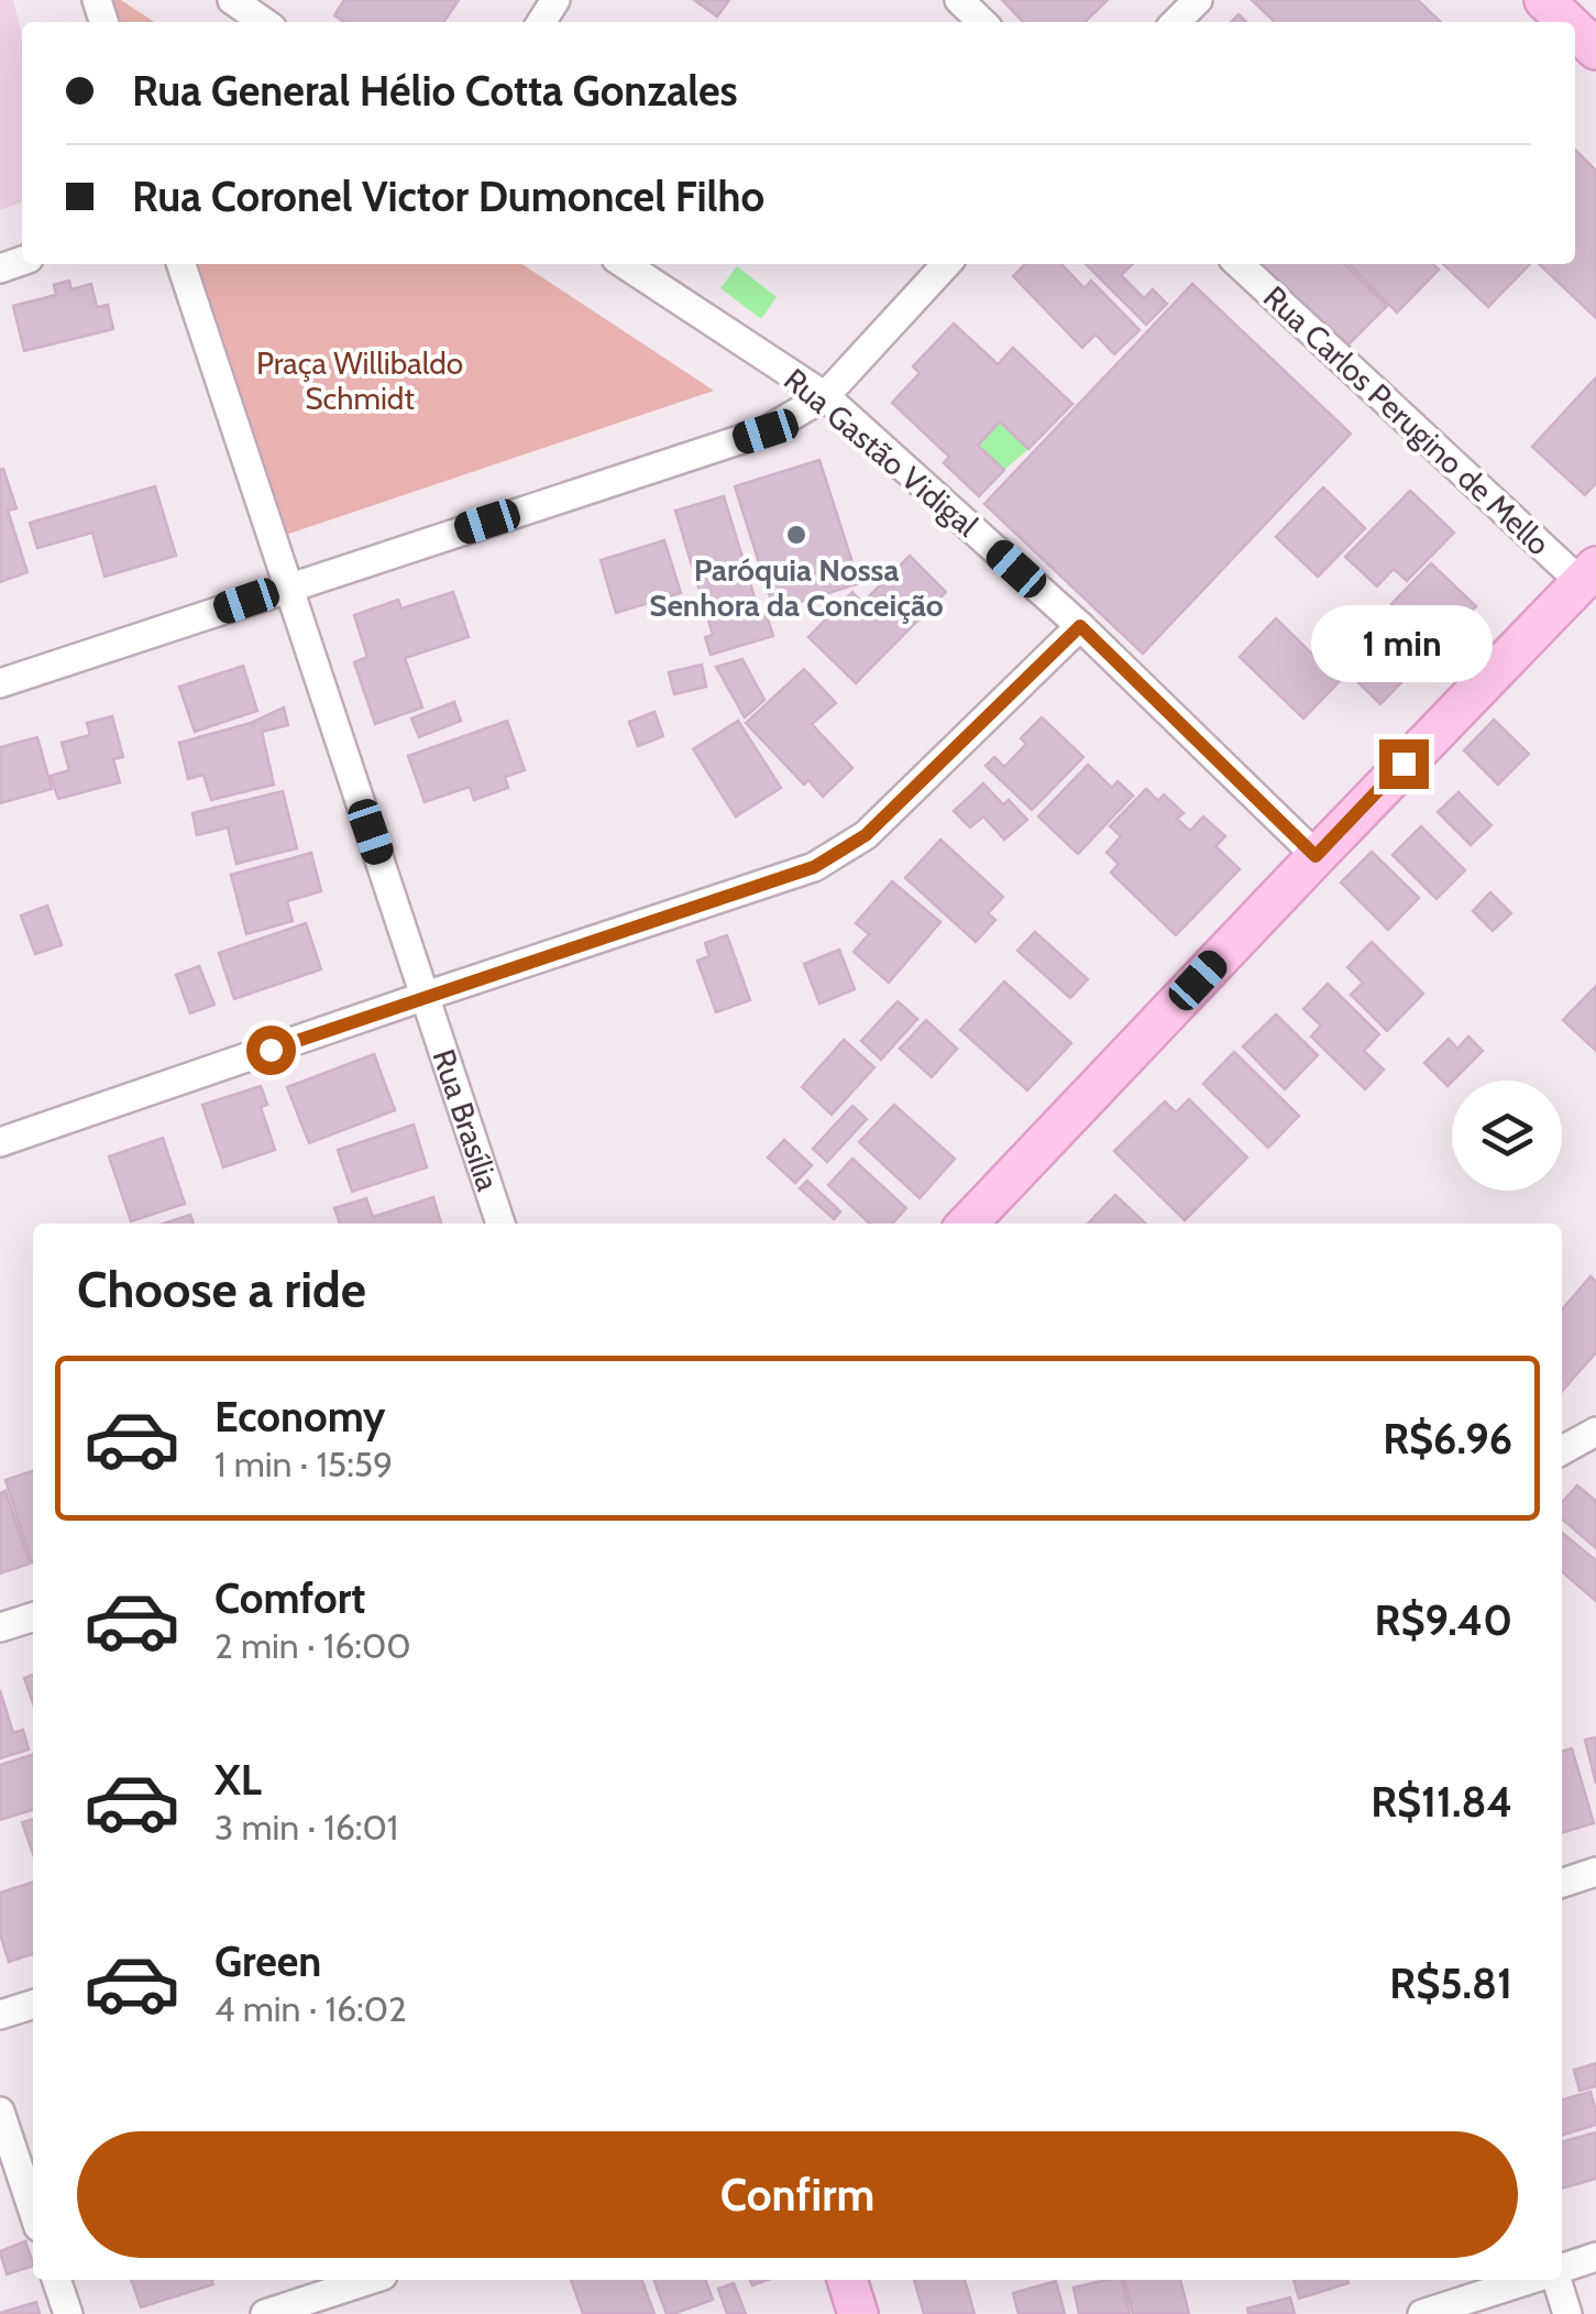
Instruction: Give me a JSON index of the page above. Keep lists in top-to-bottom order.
{
  "streets": {
    "street": ["Rua Carlos Perugino de Mello", "Rua Gastão Vidigal", "Rua Brasília"]
  },
  "parks": ["Praça Willibaldo Schmidt"],
  "places": ["Paróquia Nossa Senhora da Conceição"],
  "page": {
    "banner": ["Rua General Hélio Cotta Gonzales", "Rua Coronel Victor Dumoncel Filho"],
    "bubble": "1 min",
    "heading": "Choose a ride",
    "list": [
      {
        "name": "Economy",
        "note": "1 min · 15:59",
        "value": "R$6.96"
      },
      {
        "name": "Comfort",
        "note": "2 min · 16:00",
        "value": "R$9.40"
      },
      {
        "name": "XL",
        "note": "3 min · 16:01",
        "value": "R$11.84"
      },
      {
        "name": "Green",
        "note": "4 min · 16:02",
        "value": "R$5.81"
      }
    ],
    "buttons": "Confirm"
  }
}
